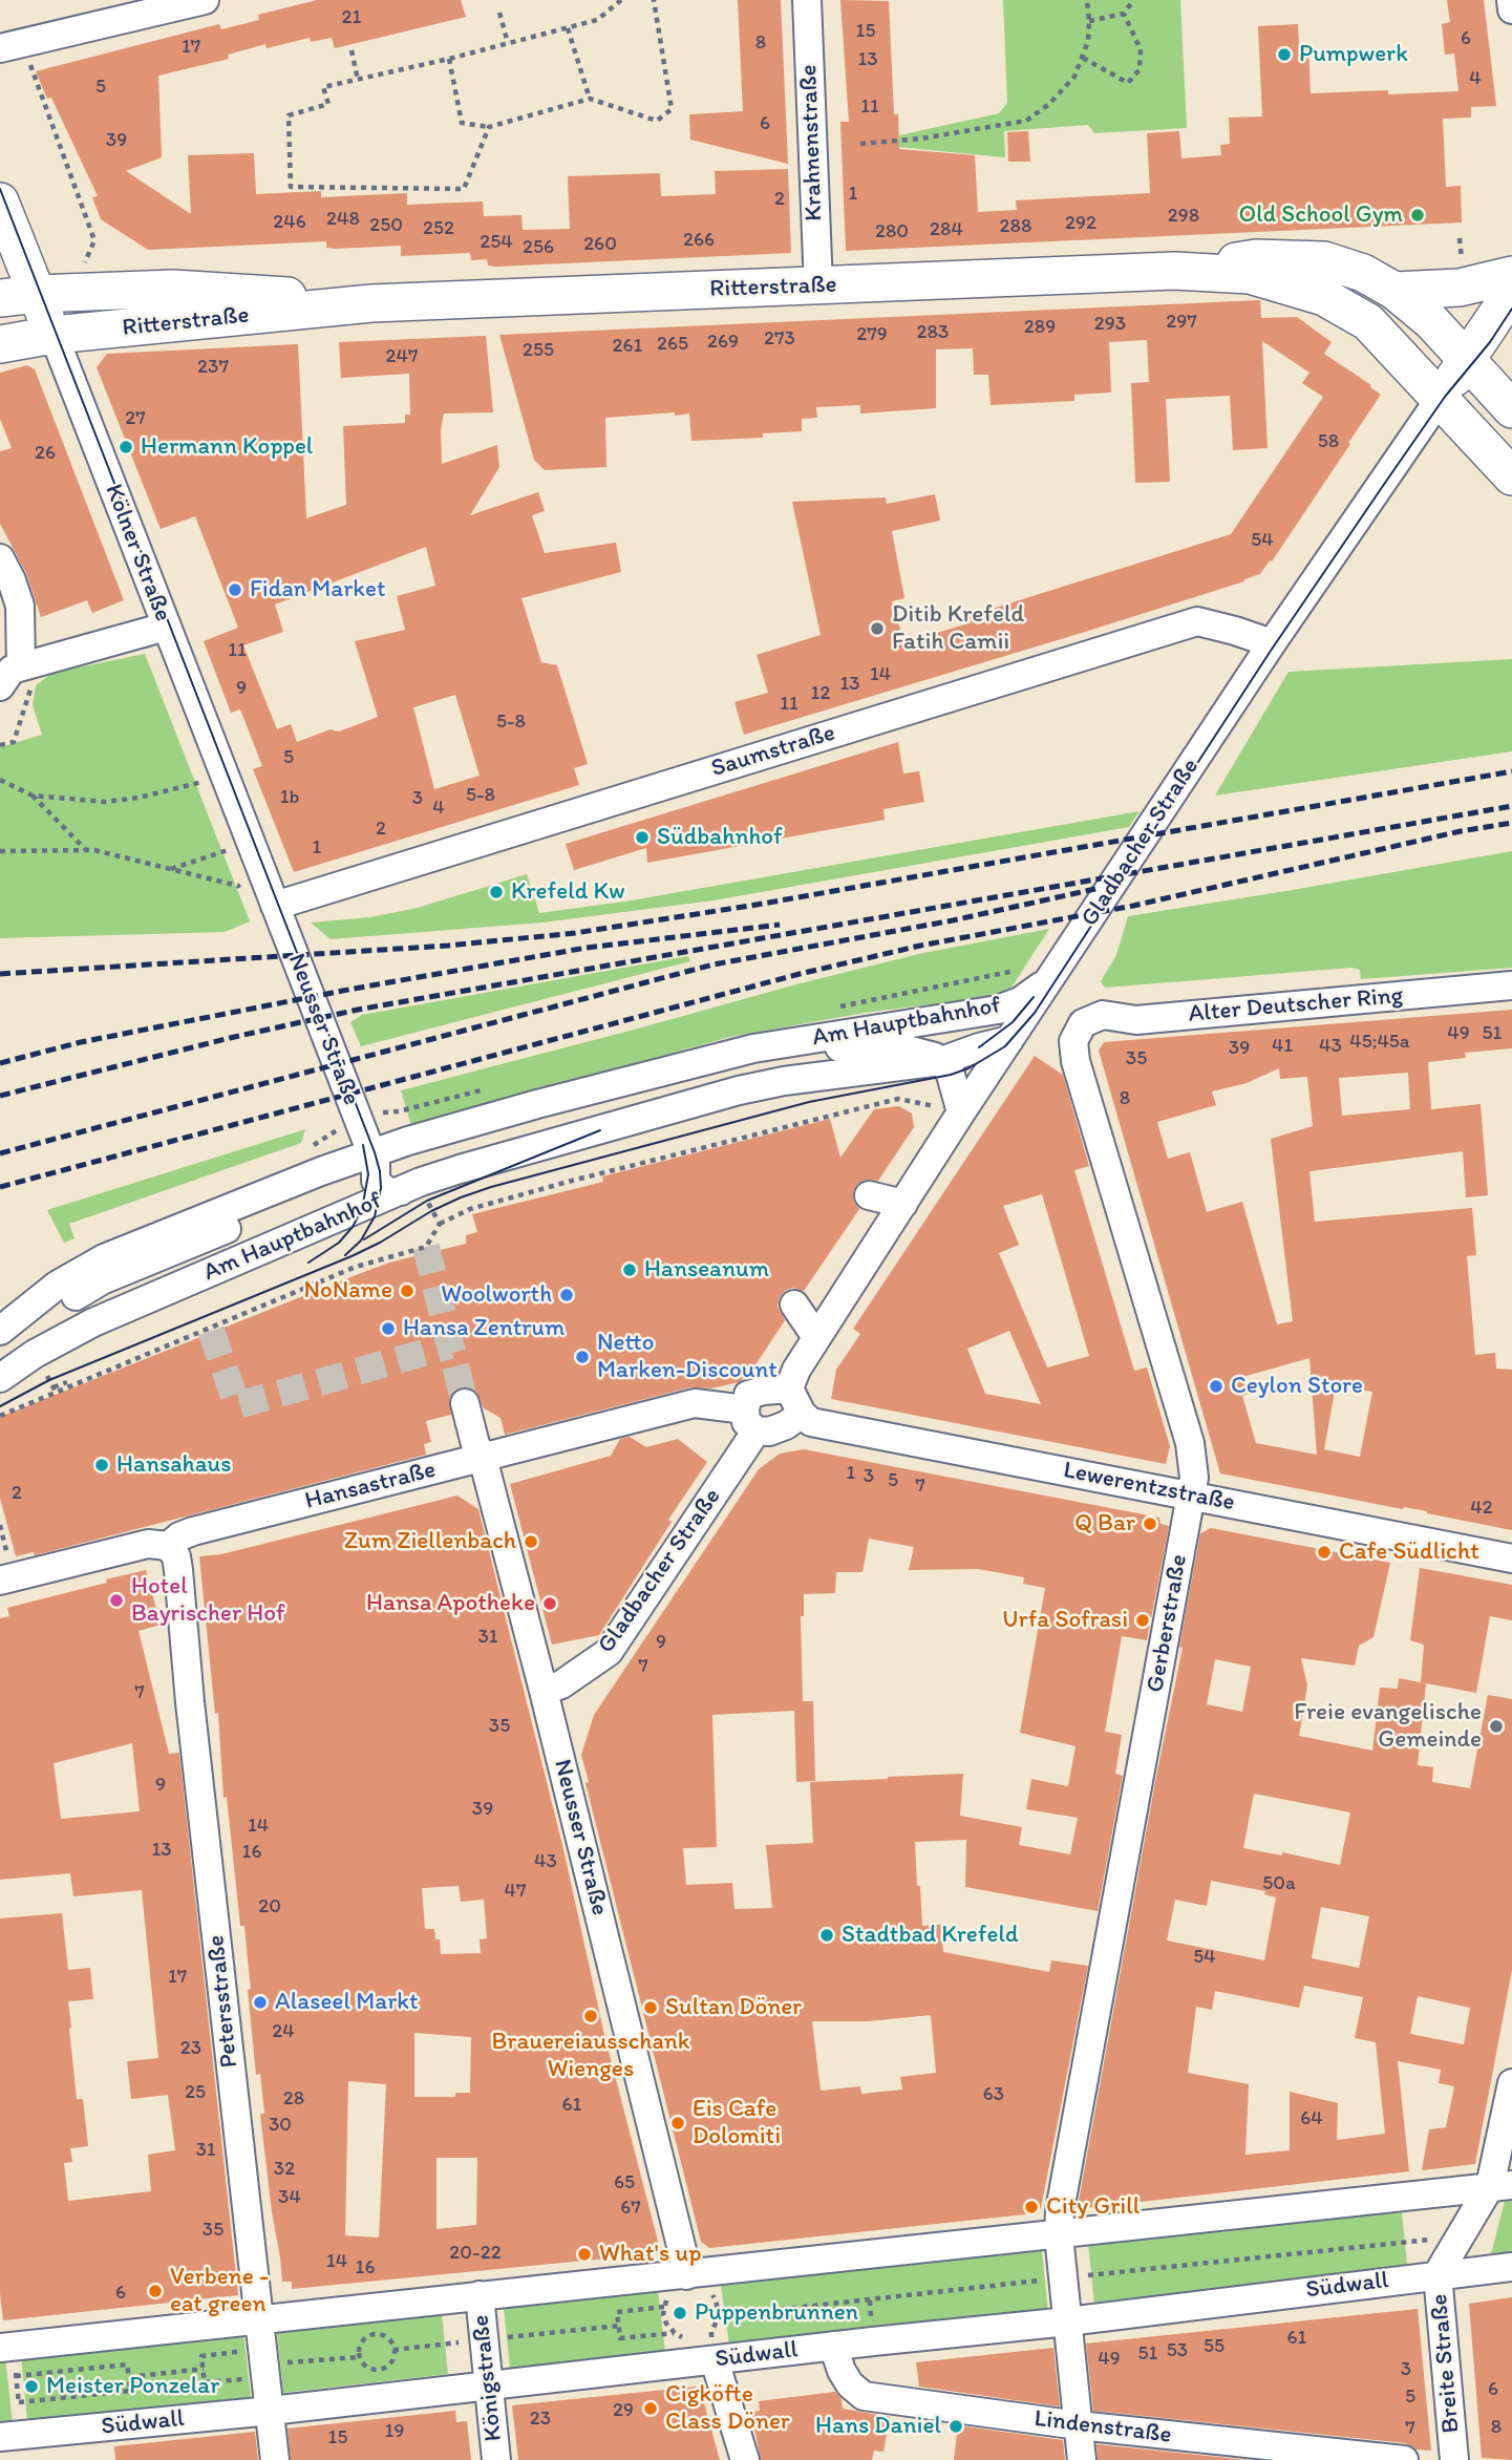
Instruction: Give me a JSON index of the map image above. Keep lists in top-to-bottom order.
{
  "streets": {
    "main road": ["Ritterstraße", "Kölner Straße", "Gladbacher Straße"],
    "street": [
      "Krahnenstraße",
      "Saumstraße",
      "Alter Deutscher Ring",
      "Am Hauptbahnhof",
      "Neusser Straße",
      "Hansastraße",
      "Lewerentzstraße",
      "Gerberstraße",
      "Petersstraße",
      "Südwall",
      "Breite Straße",
      "Königstraße",
      "Lindenstraße"
    ]
  },
  "crossings": [
    ["Krahnenstraße", "Ritterstraße"],
    ["Ritterstraße", "Kölner Straße"],
    ["Ritterstraße", "Gladbacher Straße"],
    ["Kölner Straße", "Saumstraße"],
    ["Kölner Straße", "Neusser Straße"],
    ["Saumstraße", "Gladbacher Straße"],
    ["Saumstraße", "Neusser Straße"],
    ["Gladbacher Straße", "Am Hauptbahnhof"],
    ["Gladbacher Straße", "Neusser Straße"],
    ["Gladbacher Straße", "Hansastraße"],
    ["Gladbacher Straße", "Lewerentzstraße"],
    ["Alter Deutscher Ring", "Gerberstraße"],
    ["Am Hauptbahnhof", "Neusser Straße"],
    ["Neusser Straße", "Hansastraße"],
    ["Hansastraße", "Petersstraße"],
    ["Lewerentzstraße", "Gerberstraße"],
    ["Gerberstraße", "Südwall"],
    ["Gerberstraße", "Lindenstraße"],
    ["Petersstraße", "Südwall"],
    ["Südwall", "Breite Straße"],
    ["Südwall", "Königstraße"],
    ["Südwall", "Lindenstraße"]
  ],
  "places": [
    "Pumpwerk",
    "Old School Gym",
    "Hermann Koppel",
    "Fidan Market",
    "Ditib Krefeld Fatih Camii",
    "Südbahnhof",
    "Krefeld Kw",
    "Hanseanum",
    "NoName",
    "Woolworth",
    "Hansa Zentrum",
    "Netto Marken-Discount",
    "Ceylon Store",
    "Hansahaus",
    "Q Bar",
    "Zum Ziellenbach",
    "Cafe Südlicht",
    "Hotel Bayrischer Hof",
    "Hansa Apotheke",
    "Urfa Sofrasi",
    "Freie evangelische Gemeinde",
    "Stadtbad Krefeld",
    "Alaseel Markt",
    "Sultan Döner",
    "Brauereiausschank Wienges",
    "Eis Cafe Dolomiti",
    "City Grill",
    "What's up",
    "Verbene - eat green",
    "Puppenbrunnen",
    "Meister Ponzelar",
    "Cigköfte Class Döner",
    "Hans Daniel"
  ],
  "house_numbers": [
    "21",
    "15",
    "6",
    "8",
    "17",
    "13",
    "4",
    "5",
    "11",
    "6",
    "39",
    "1",
    "2",
    "298",
    "248",
    "246",
    "292",
    "250",
    "288",
    "252",
    "284",
    "280",
    "266",
    "254",
    "260",
    "256",
    "297",
    "293",
    "289",
    "283",
    "279",
    "273",
    "269",
    "265",
    "261",
    "255",
    "247",
    "237",
    "27",
    "58",
    "26",
    "54",
    "11",
    "14",
    "13",
    "9",
    "12",
    "11",
    "5-8",
    "5",
    "5-8",
    "1b",
    "3",
    "4",
    "2",
    "1",
    "49",
    "51",
    "45;45a",
    "41",
    "43",
    "39",
    "35",
    "8",
    "1",
    "3",
    "5",
    "7",
    "2",
    "42",
    "31",
    "9",
    "7",
    "7",
    "35",
    "9",
    "39",
    "14",
    "13",
    "16",
    "43",
    "50a",
    "47",
    "20",
    "54",
    "17",
    "24",
    "23",
    "25",
    "63",
    "28",
    "61",
    "64",
    "30",
    "31",
    "32",
    "65",
    "34",
    "67",
    "35",
    "20-22",
    "14",
    "16",
    "6",
    "61",
    "55",
    "53",
    "51",
    "49",
    "3",
    "6",
    "5",
    "29",
    "23",
    "8",
    "7",
    "19",
    "15"
  ]
}
